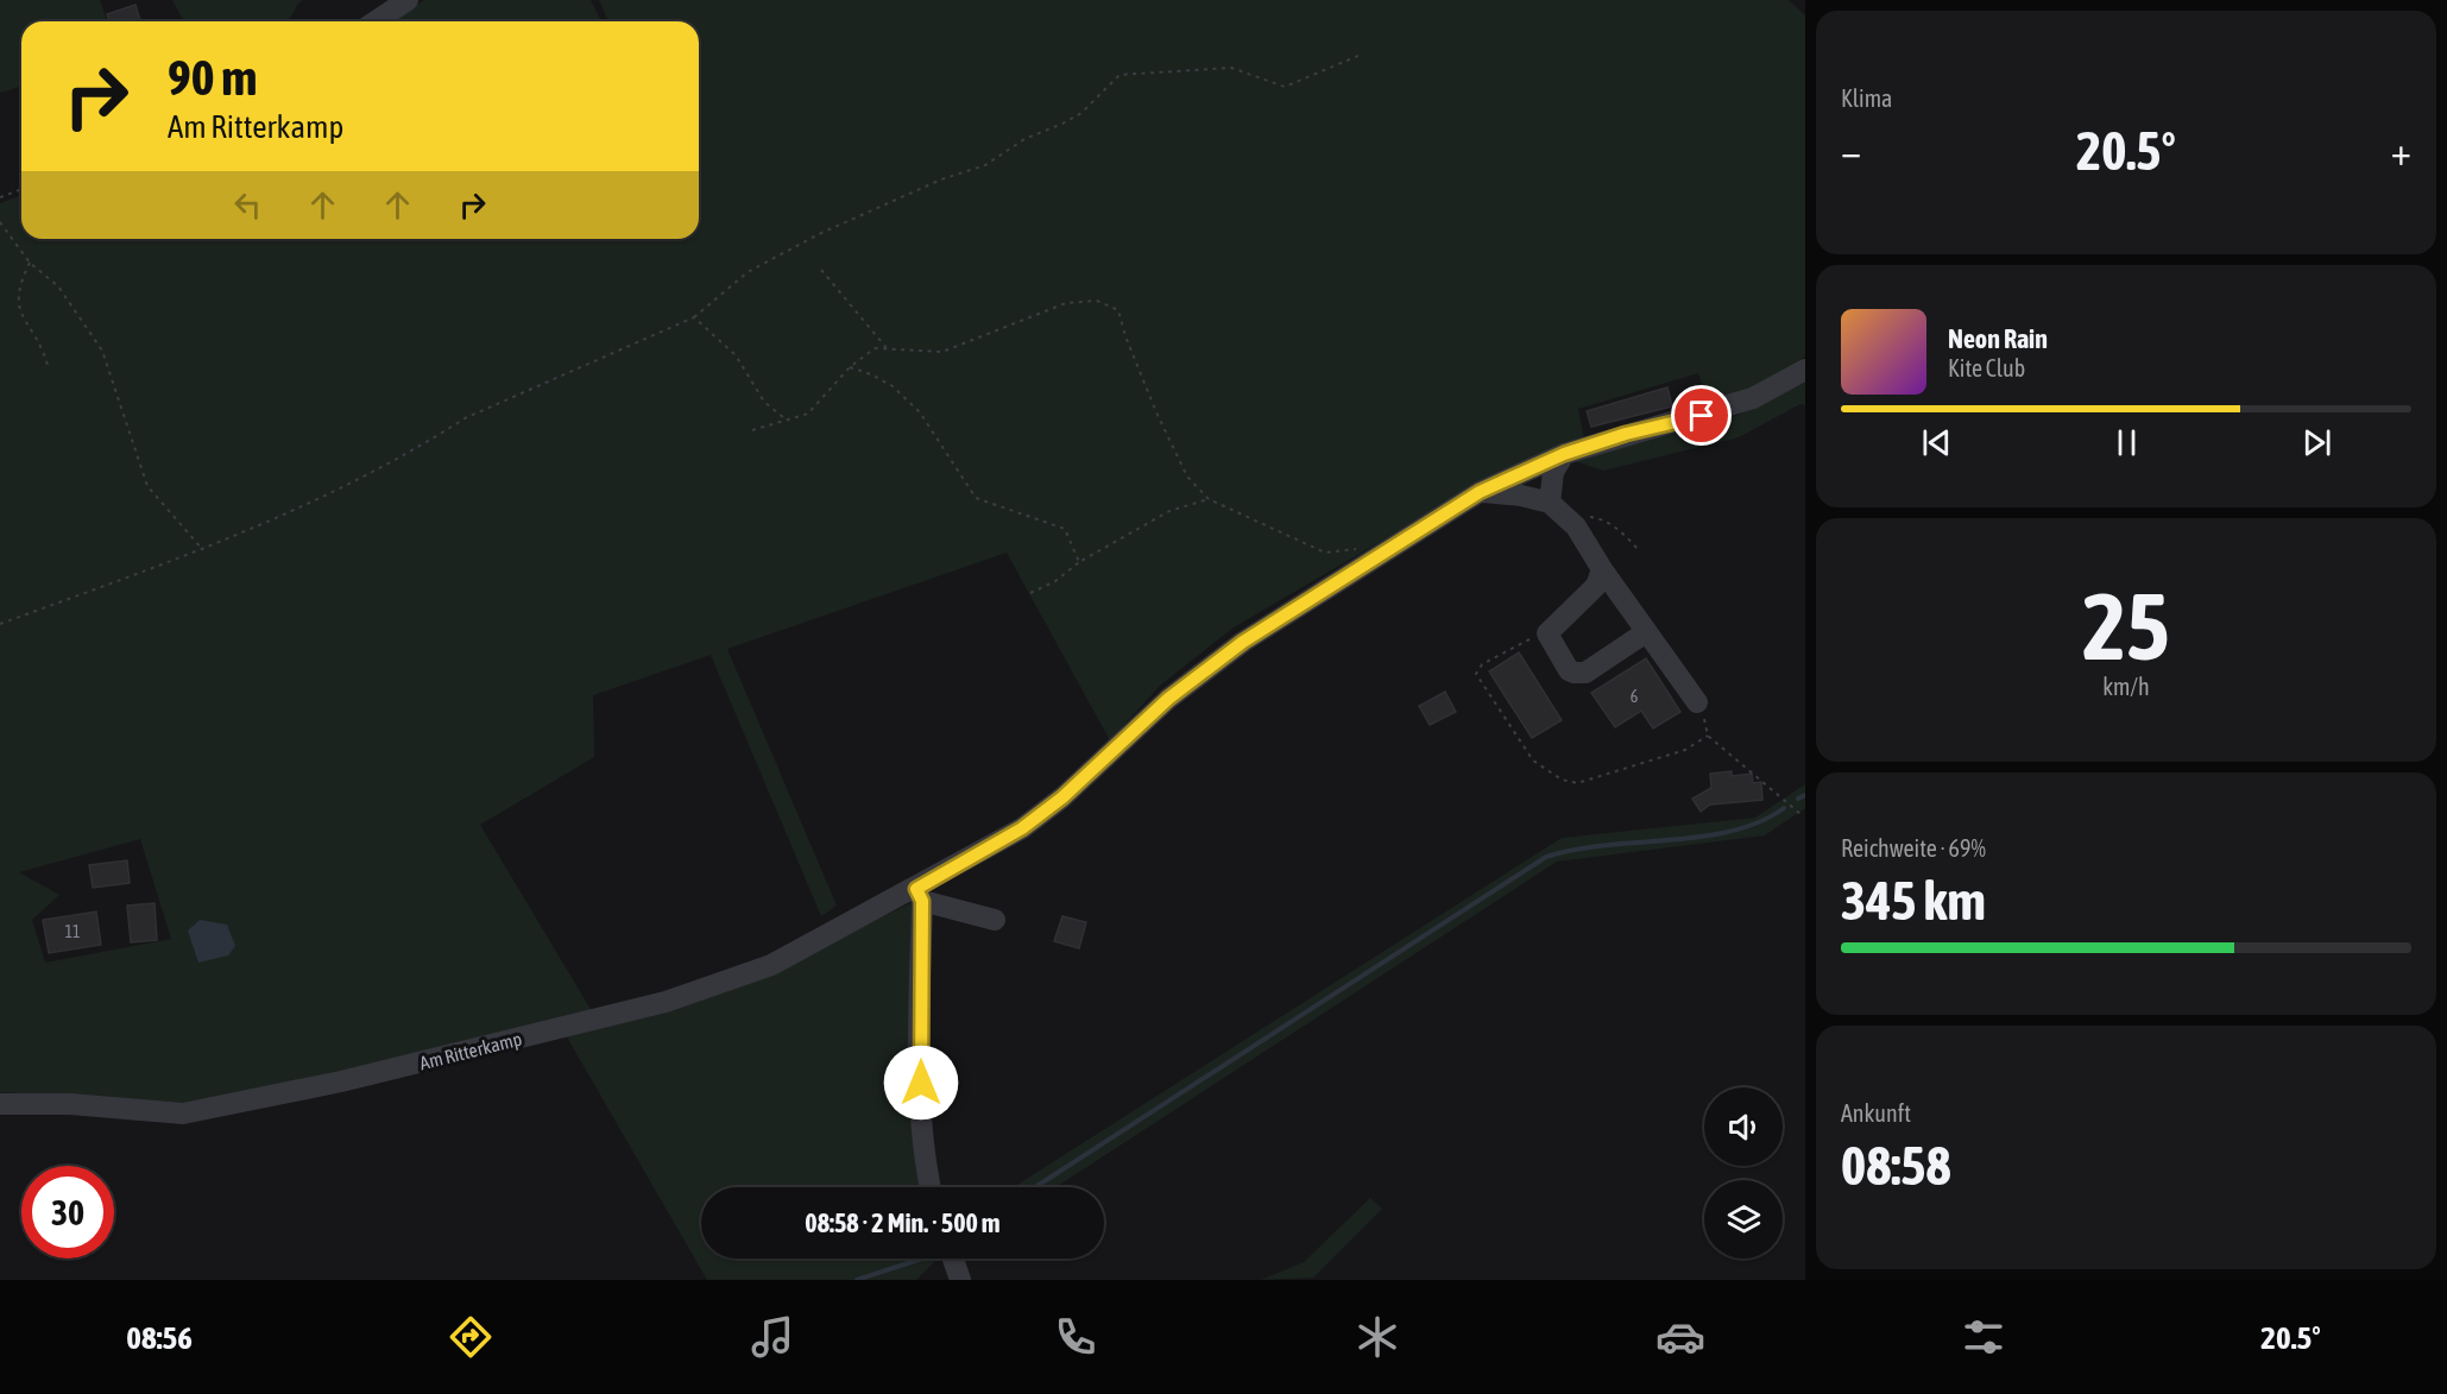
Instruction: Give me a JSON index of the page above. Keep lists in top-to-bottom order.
{
  "streets": {
    "street": ["Am Ritterkamp"]
  },
  "house_numbers": ["6", "11"],
  "page": {
    "tile": [
      "Klima",
      ["25", "km/h"],
      ["Reichweite · 69%", "345 km"],
      ["Ankunft", "08:58"]
    ],
    "turn": ["90 m", "Am Ritterkamp"],
    "heat": ["−", "20.5°", "+"],
    "song": ["Neon Rain", "Kite Club"],
    "limit": "30",
    "trip": "08:58 · 2 Min. · 500 m",
    "tabs": ["08:56", "20.5°"]
  }
}
